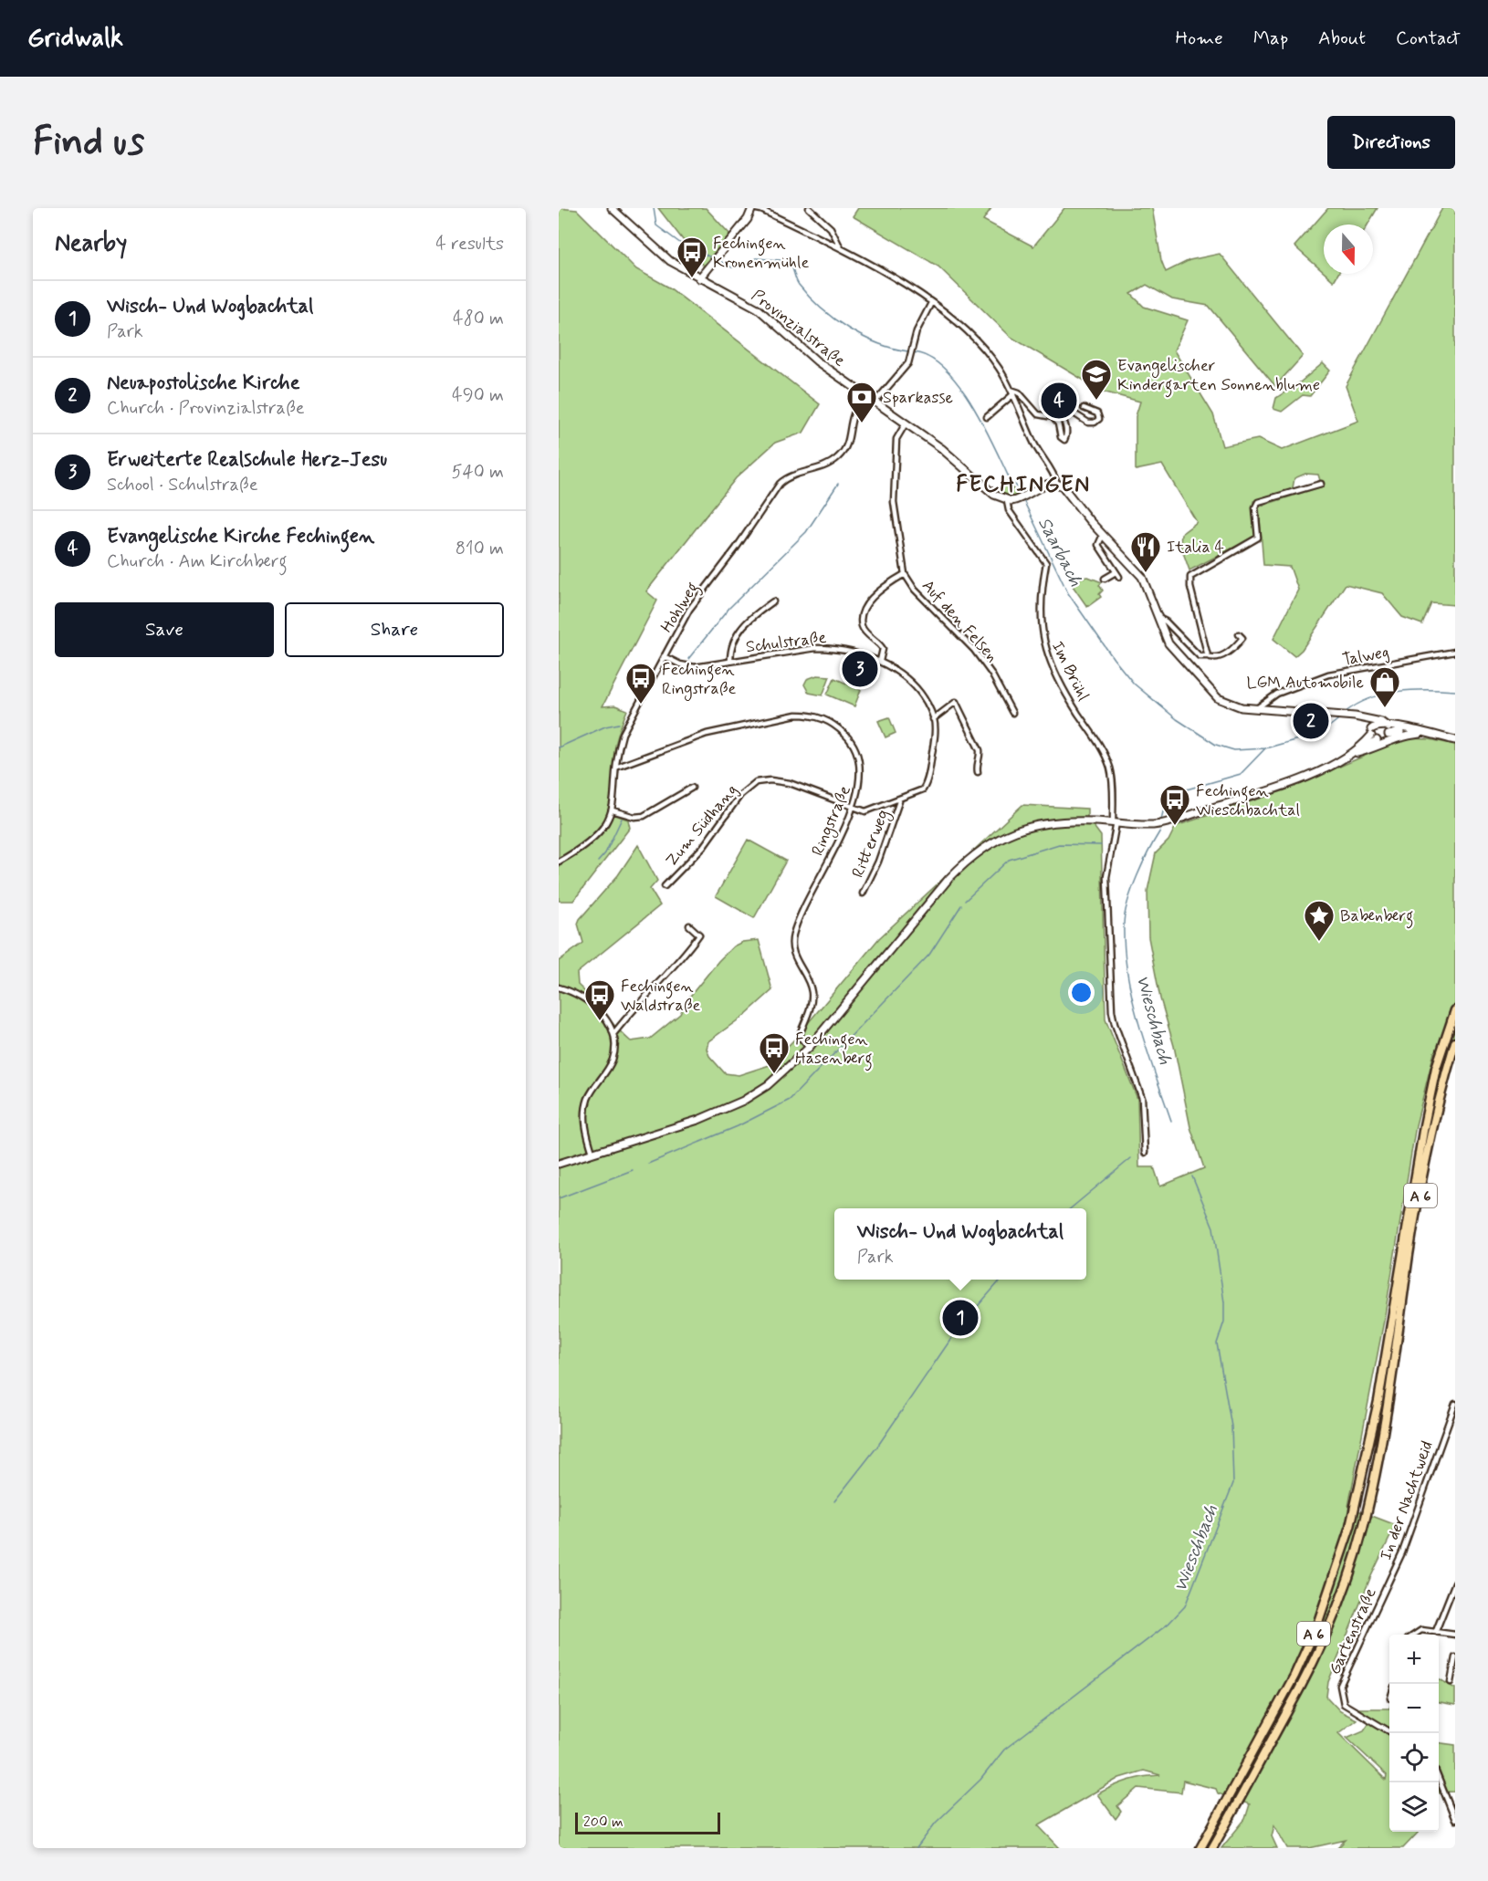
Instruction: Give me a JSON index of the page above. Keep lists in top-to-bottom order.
{
  "streets": {
    "highway": ["A 6"],
    "main road": ["Provinzialstraße"],
    "street": [
      "Hohlweg",
      "Auf den Felsen",
      "Schulstraße",
      "Talweg",
      "Im Brühl",
      "Ringstraße",
      "Zum Südhang",
      "Ritterweg",
      "In der Nachtweid",
      "Gartenstraße"
    ]
  },
  "crossings": [
    ["Provinzialstraße", "Hohlweg"],
    ["Provinzialstraße", "Im Brühl"],
    ["Hohlweg", "Schulstraße"],
    ["Hohlweg", "Ringstraße"],
    ["Ringstraße", "Zum Südhang"],
    ["In der Nachtweid", "Gartenstraße"]
  ],
  "districts": ["FECHINGEN"],
  "water": ["Saarbach", "Wieschbach"],
  "places": {
    "bus stop": [
      "Fechingen Kronenmühle",
      "Fechingen Ringstraße",
      "Fechingen Wieschbachtal",
      "Fechingen Waldstraße",
      "Fechingen Hasenberg"
    ],
    "school or university": ["Evangelischer Kindergarten Sonnenblume"],
    "bank": ["Sparkasse"],
    "restaurant": ["Italia 4"],
    "shop": ["LGM Automobile"],
    "place": ["Babenberg"]
  },
  "scale_bar": "200 m",
  "north": "bottom",
  "page": {
    "header": "Gridwalk",
    "nav": [
      "Home",
      "Map",
      "About",
      "Contact"
    ],
    "buttons": [
      "Directions",
      ["Save", "Share"]
    ],
    "title": "Find us",
    "heading": ["Nearby", "4 results"],
    "list": [
      {
        "mark": "1",
        "name": "Wisch- Und Wogbachtal",
        "note": "Park",
        "value": "480 m"
      },
      {
        "mark": "2",
        "name": "Neuapostolische Kirche",
        "note": "Church · Provinzialstraße",
        "value": "490 m"
      },
      {
        "mark": "3",
        "name": "Erweiterte Realschule Herz-Jesu",
        "note": "School · Schulstraße",
        "value": "540 m"
      },
      {
        "mark": "4",
        "name": "Evangelische Kirche Fechingen",
        "note": "Church · Am Kirchberg",
        "value": "810 m"
      }
    ],
    "pins": [
      "4",
      "3",
      "2",
      "1"
    ],
    "popup": ["Wisch- Und Wogbachtal", "Park"],
    "map_buttons": ["+", "−"],
    "scale": "200 m"
  }
}
